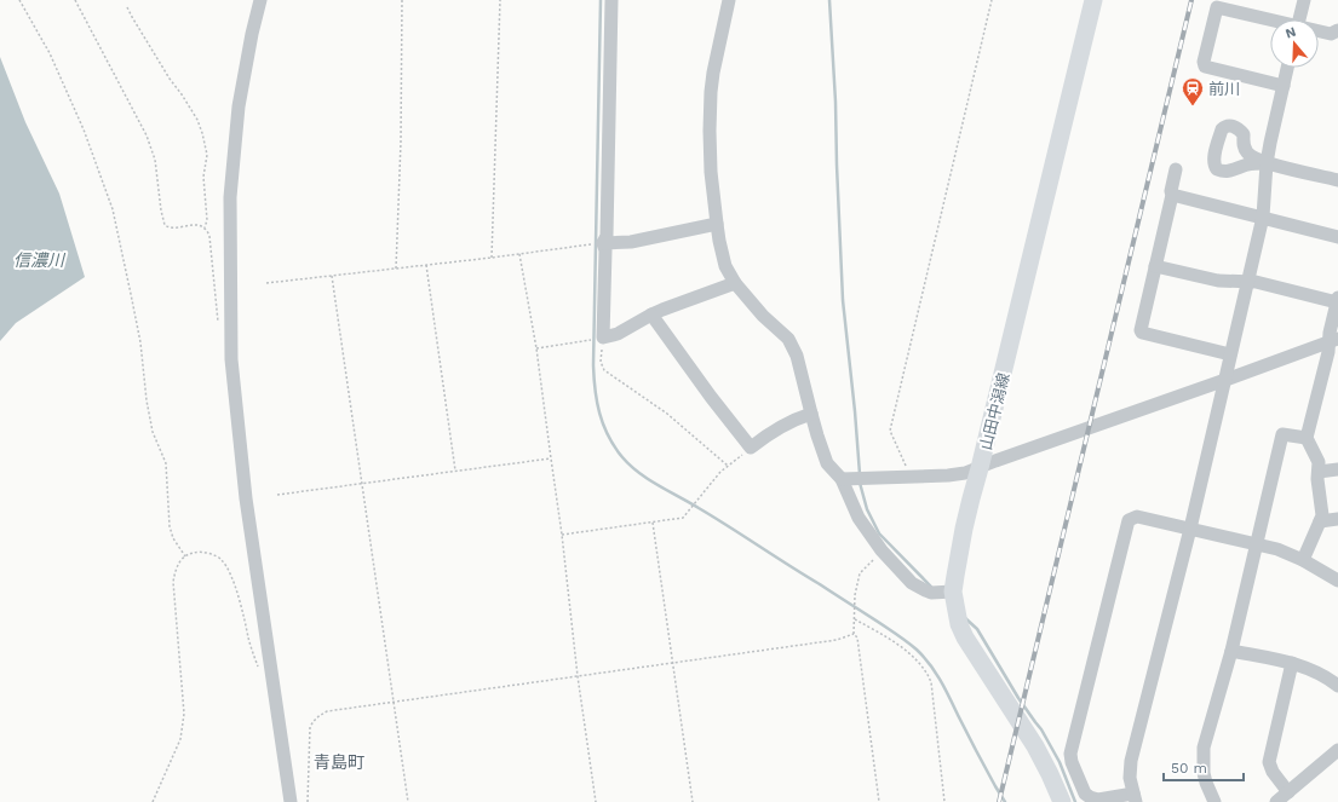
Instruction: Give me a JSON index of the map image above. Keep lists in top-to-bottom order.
{
  "streets": {
    "main road": ["山田中潟線"]
  },
  "districts": ["青島町"],
  "water": ["信濃川"],
  "places": {
    "station": ["前川"]
  },
  "scale_bar": "50 m",
  "north": "top"
}
